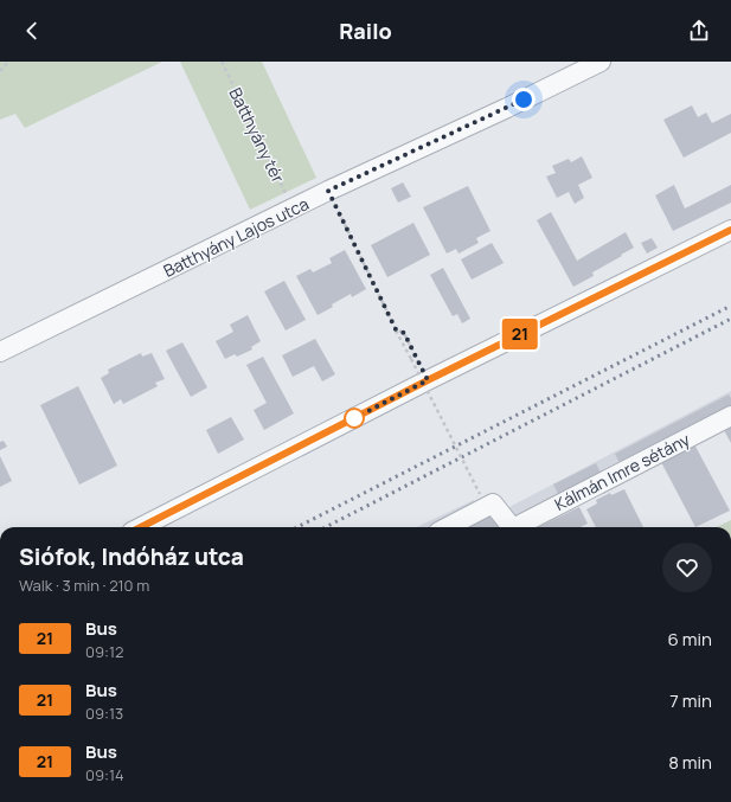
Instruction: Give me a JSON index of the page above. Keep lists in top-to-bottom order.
{
  "streets": {
    "street": ["Batthyány Lajos utca", "Kálmán Imre sétány"],
    "path": ["Batthyány tér"]
  },
  "crossings": [
    ["Batthyány tér", "Batthyány Lajos utca"]
  ],
  "lines": ["bus line 21"],
  "page": {
    "header": "Railo",
    "on_map": "21",
    "heading": ["Siófok, Indóház utca", "Walk · 3 min · 210 m"],
    "list": [
      {
        "mark": "21",
        "name": "Bus",
        "note": "09:12",
        "value": "6 min"
      },
      {
        "mark": "21",
        "name": "Bus",
        "note": "09:13",
        "value": "7 min"
      },
      {
        "mark": "21",
        "name": "Bus",
        "note": "09:14",
        "value": "8 min"
      }
    ]
  }
}
